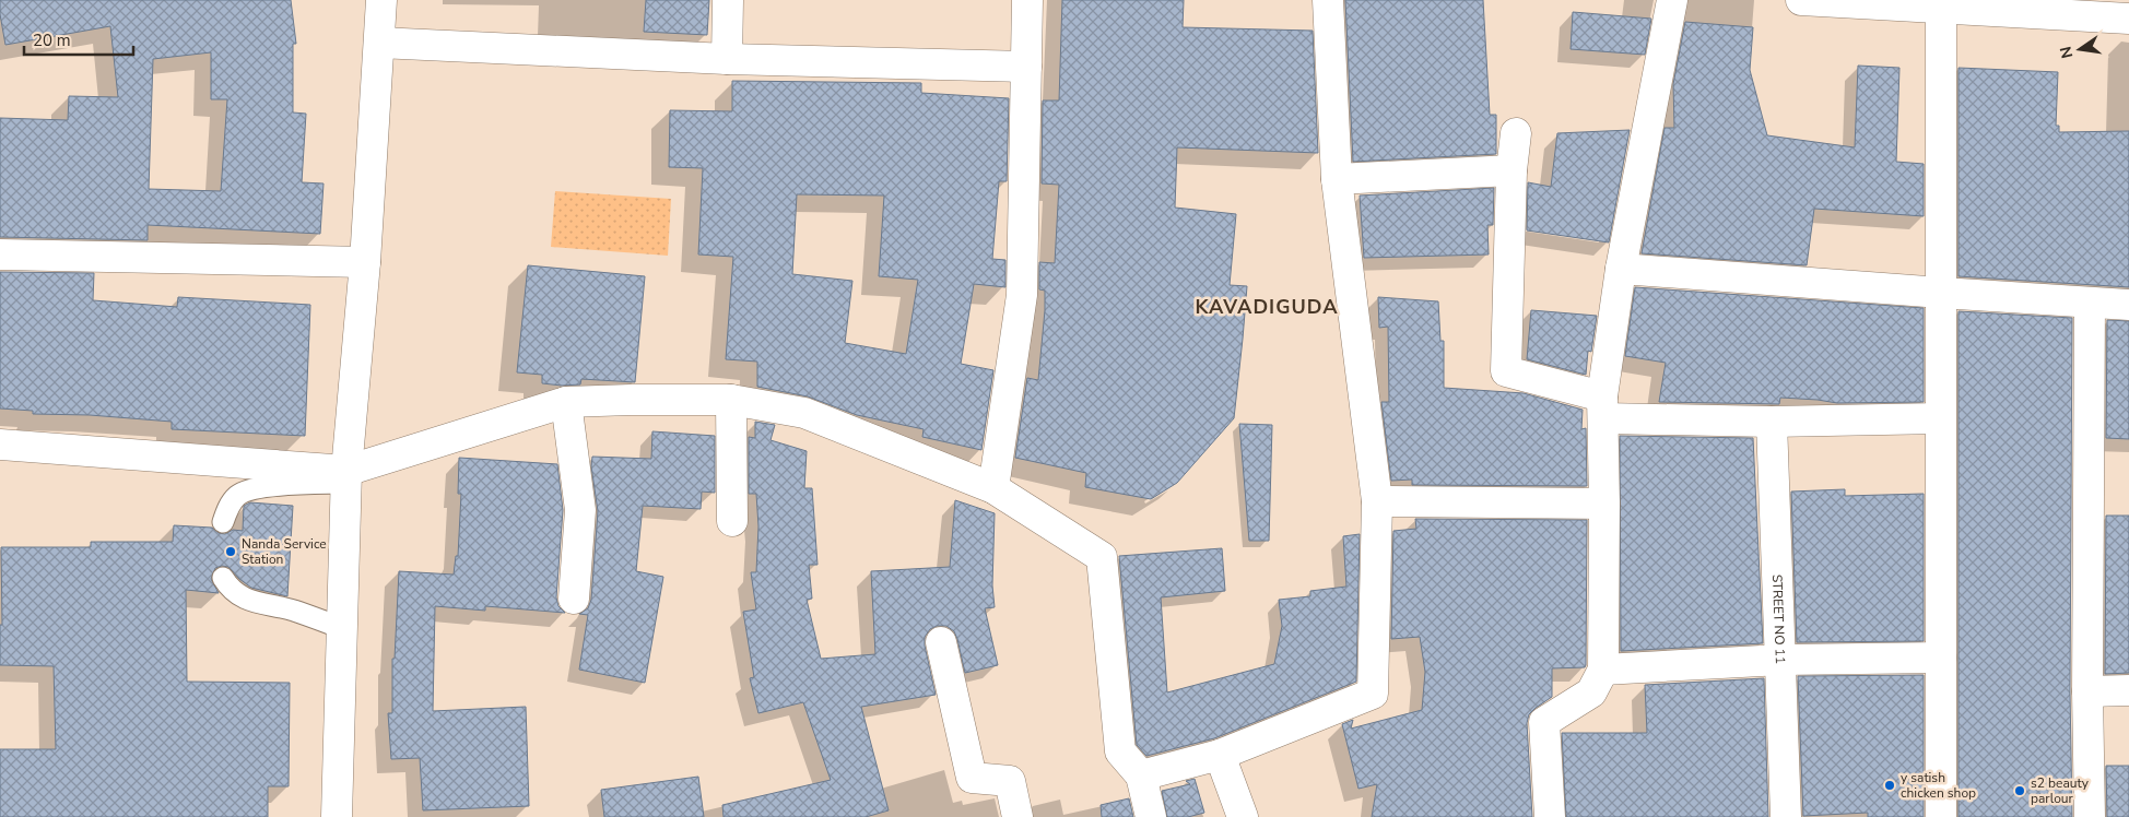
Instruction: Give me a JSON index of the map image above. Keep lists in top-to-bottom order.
{
  "streets": {
    "street": ["STREET NO 11"]
  },
  "districts": ["KAVADIGUDA"],
  "places": ["Nanda Service Station", "y satish chicken shop", "s2 beauty parlour"],
  "scale_bar": "20 m",
  "north": "left"
}
